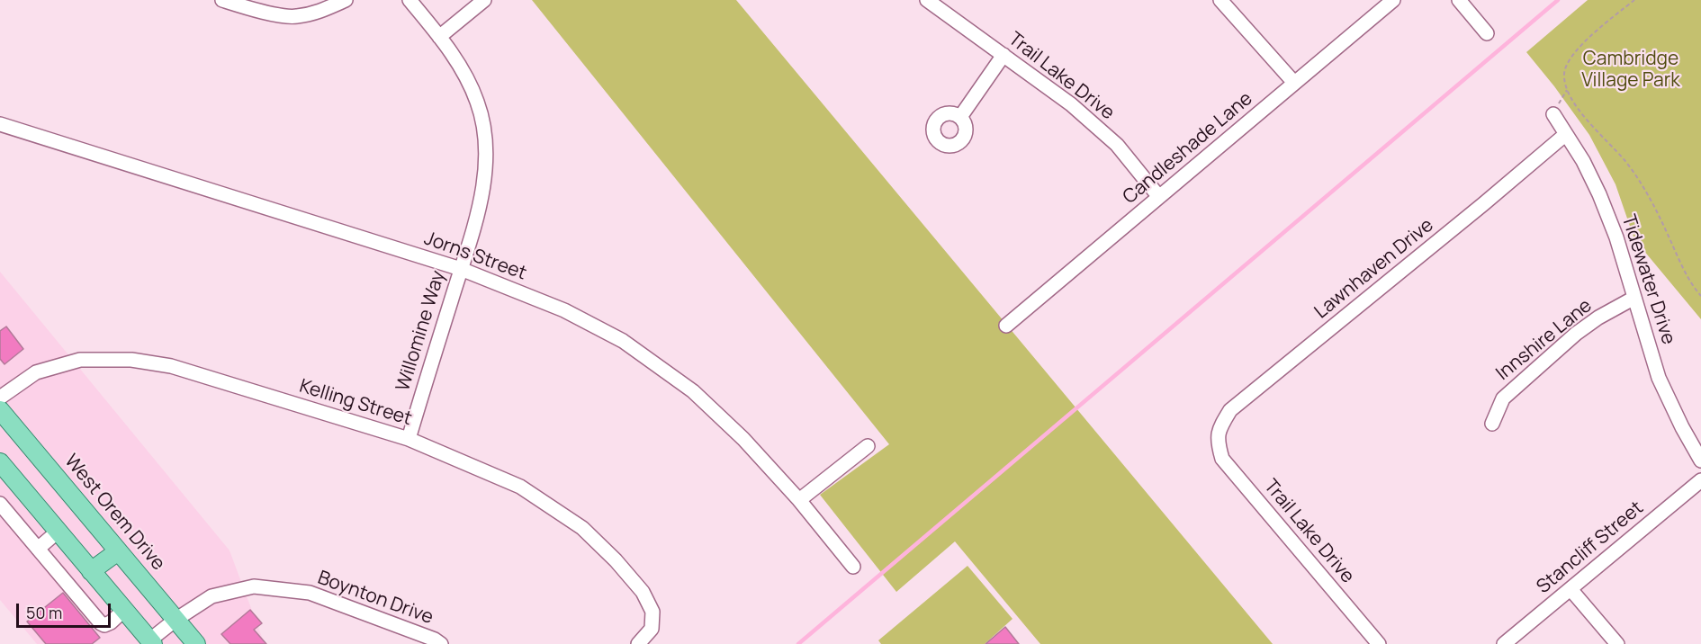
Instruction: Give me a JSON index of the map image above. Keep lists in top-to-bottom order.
{
  "streets": {
    "main road": ["West Orem Drive"],
    "street": [
      "Trail Lake Drive",
      "Candleshade Lane",
      "Jorns Street",
      "Lawnhaven Drive",
      "Tidewater Drive",
      "Willomine Way",
      "Innshire Lane",
      "Kelling Street",
      "Stancliff Street",
      "Boynton Drive"
    ]
  },
  "crossings": [
    ["Trail Lake Drive", "Candleshade Lane"],
    ["Trail Lake Drive", "Lawnhaven Drive"],
    ["Jorns Street", "Willomine Way"],
    ["Lawnhaven Drive", "Tidewater Drive"],
    ["Tidewater Drive", "Innshire Lane"],
    ["Willomine Way", "Kelling Street"],
    ["West Orem Drive", "Boynton Drive"]
  ],
  "parks": ["Cambridge Village Park"],
  "scale_bar": "50 m"
}
